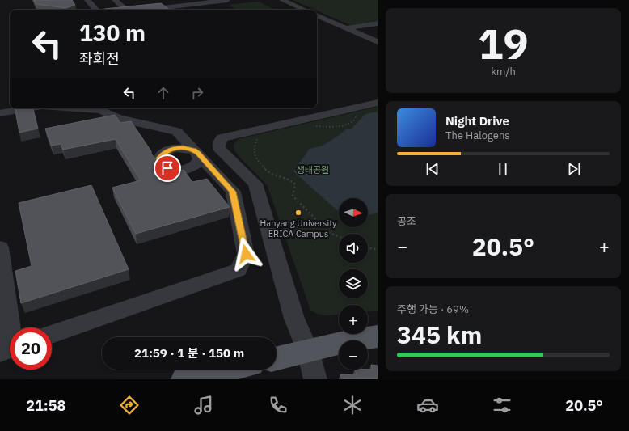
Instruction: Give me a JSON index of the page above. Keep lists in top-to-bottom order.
{
  "parks": ["생태공원"],
  "places": ["Hanyang University ERICA Campus"],
  "north": "right",
  "page": {
    "tile": [
      ["19", "km/h"],
      "공조",
      ["주행 가능 · 69%", "345 km"]
    ],
    "turn": ["130 m", "좌회전"],
    "song": ["Night Drive", "The Halogens"],
    "map_buttons": ["+", "−"],
    "heat": ["−", "20.5°", "+"],
    "limit": "20",
    "trip": "21:59 · 1 분 · 150 m",
    "tabs": ["21:58", "20.5°"]
  }
}
